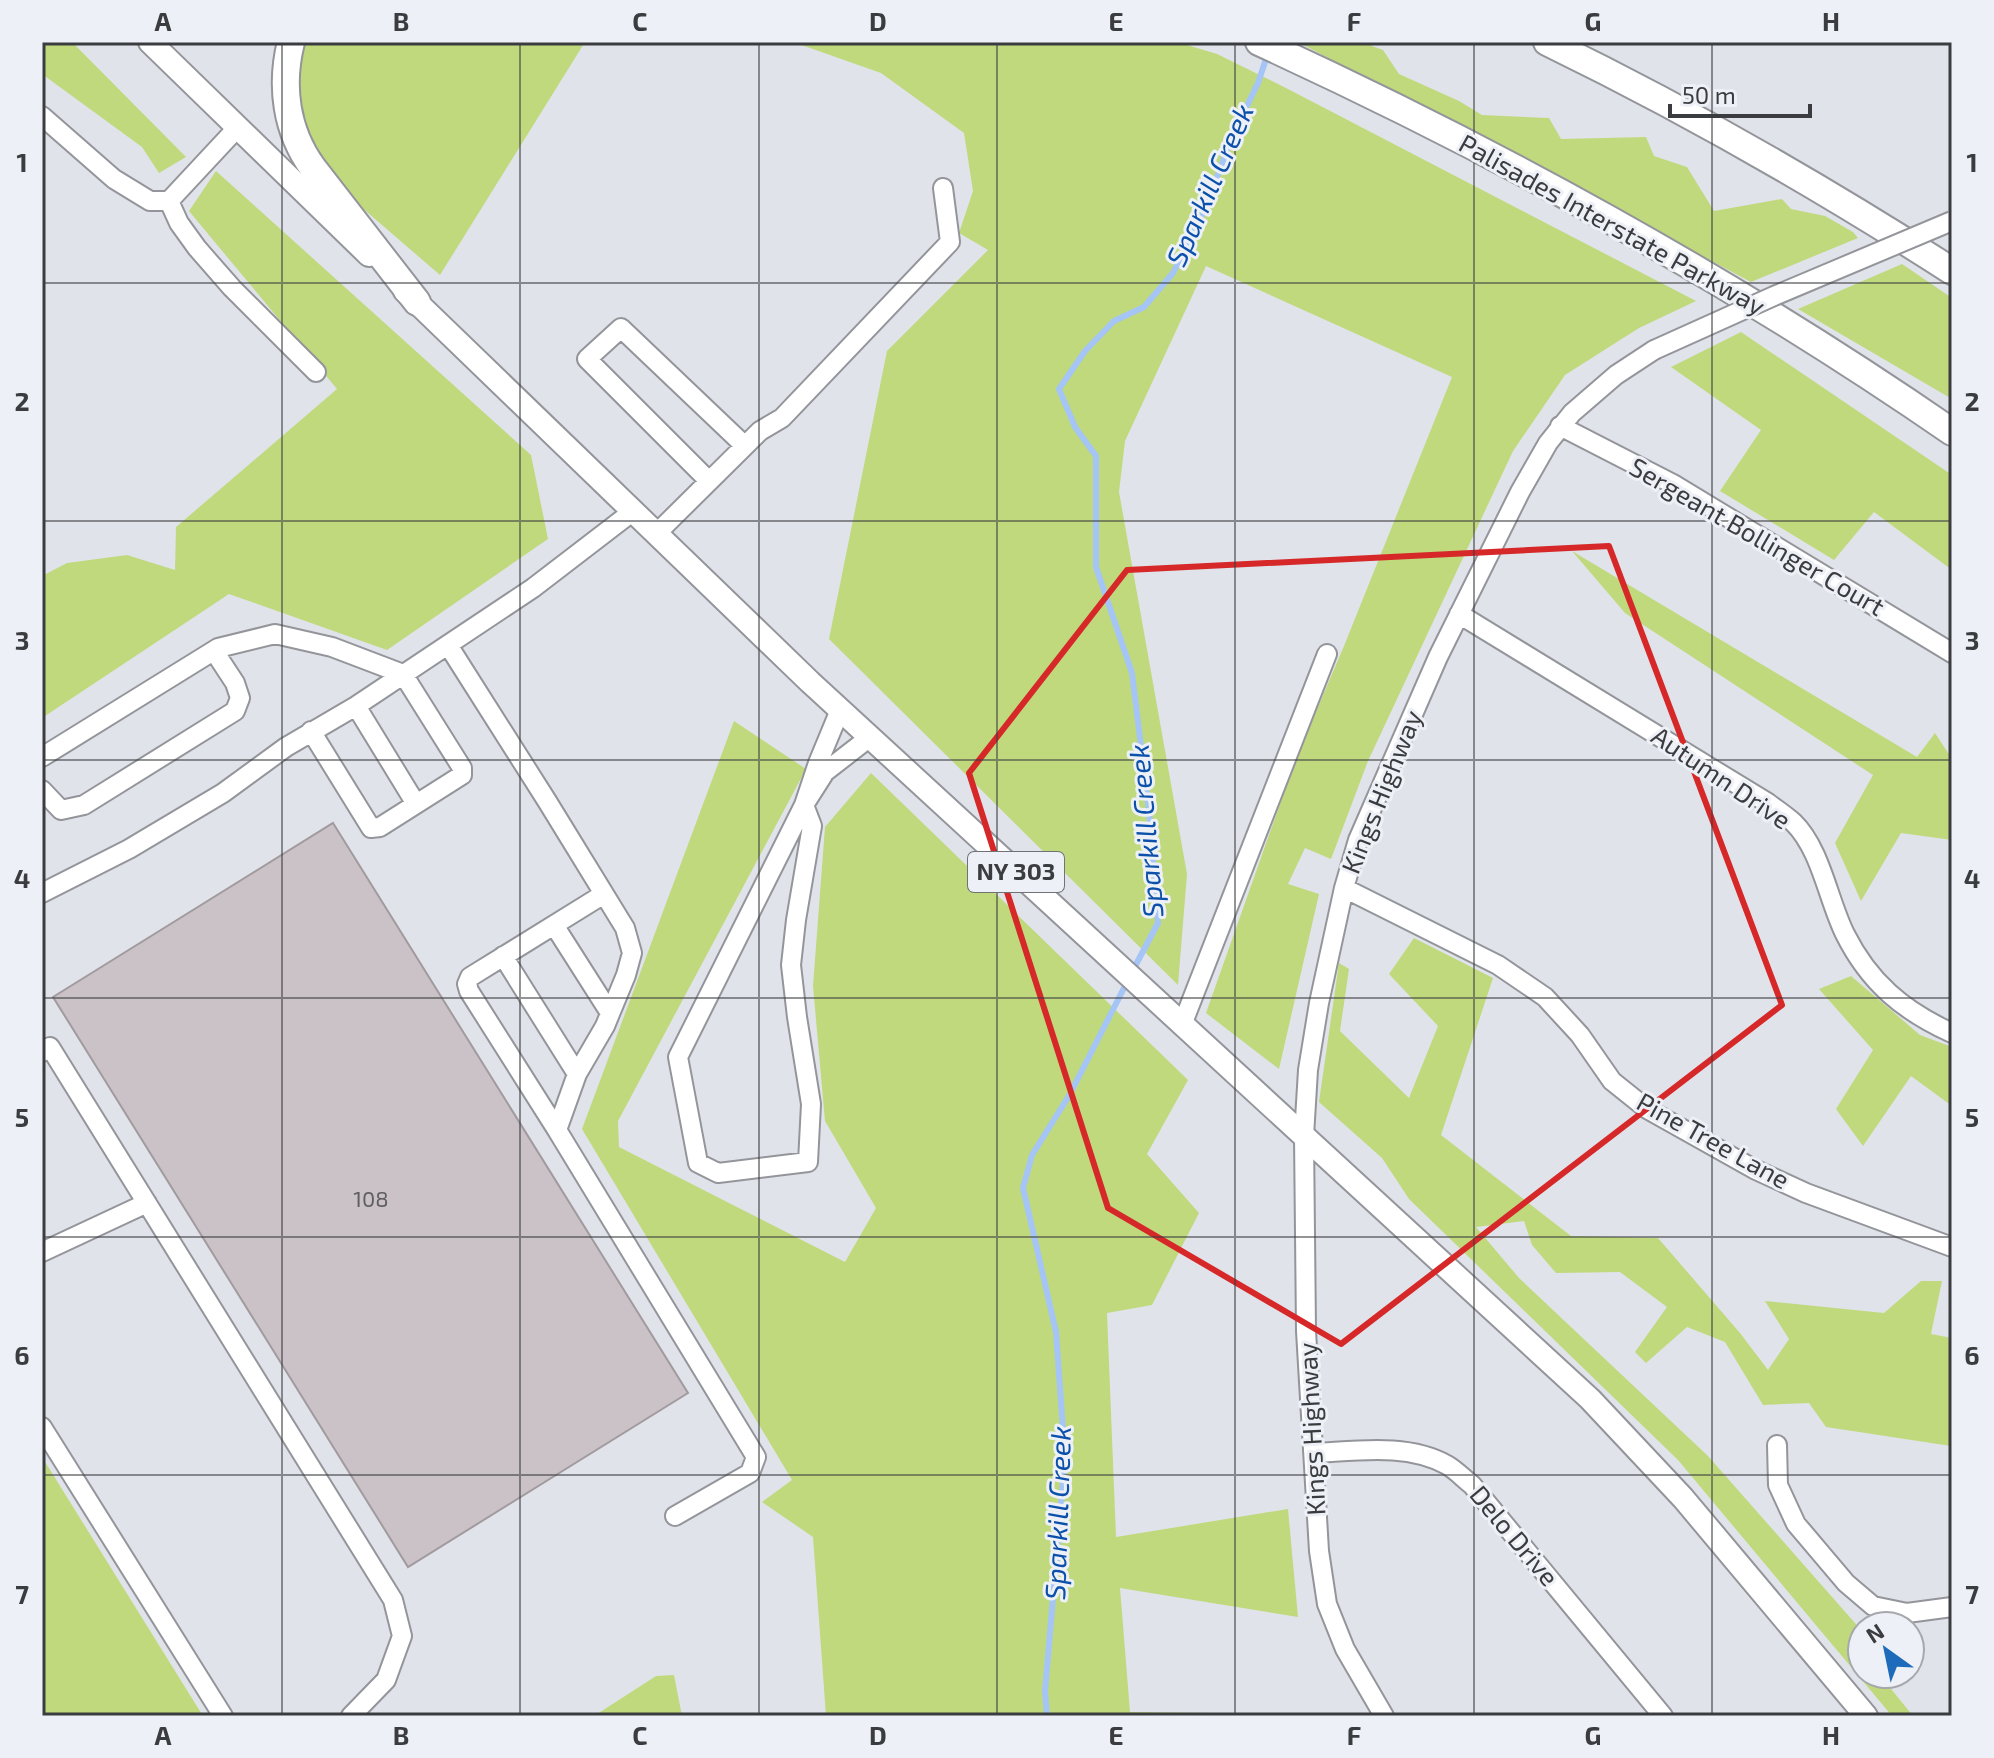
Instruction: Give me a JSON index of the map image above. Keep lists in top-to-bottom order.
{
  "streets": {
    "highway": ["Palisades Interstate Parkway"],
    "main road": ["NY 303"],
    "street": [
      "Sergeant Bollinger Court",
      "Autumn Drive",
      "Kings Highway",
      "Pine Tree Lane",
      "Delo Drive"
    ]
  },
  "crossings": [
    ["Sergeant Bollinger Court", "Kings Highway"],
    ["Autumn Drive", "Kings Highway"],
    ["Kings Highway", "NY 303"],
    ["Kings Highway", "Pine Tree Lane"],
    ["Kings Highway", "Delo Drive"]
  ],
  "water": ["Sparkill Creek"],
  "house_numbers": ["108"],
  "scale_bar": "50 m",
  "north": "top left",
  "grid": {
    "columns": [
      "A",
      "B",
      "C",
      "D",
      "E",
      "F",
      "G",
      "H"
    ],
    "rows": [
      "1",
      "2",
      "3",
      "4",
      "5",
      "6",
      "7"
    ]
  }
}
